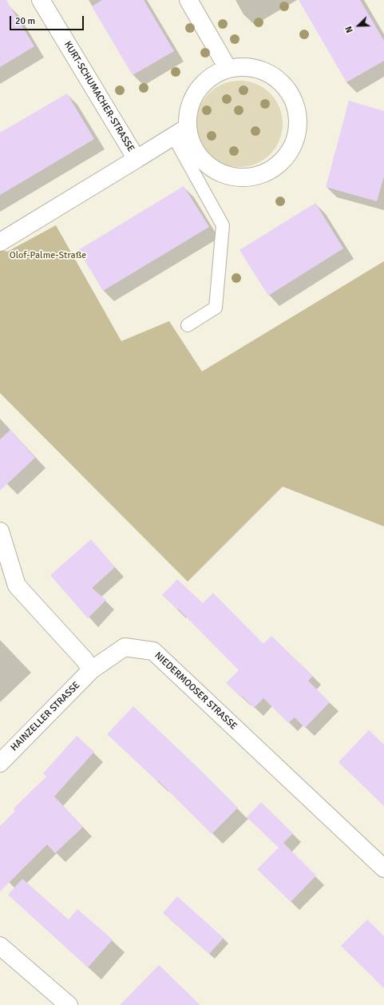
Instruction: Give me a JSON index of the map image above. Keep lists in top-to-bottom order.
{
  "streets": {
    "street": ["KURT-SCHUMACHER-STRASSE", "NIEDERMOOSER STRASSE", "HAINZELLER STRASSE"]
  },
  "crossings": [
    ["NIEDERMOOSER STRASSE", "HAINZELLER STRASSE"]
  ],
  "parks": ["Olof-Palme-Straße"],
  "scale_bar": "20 m",
  "north": "bottom left"
}
